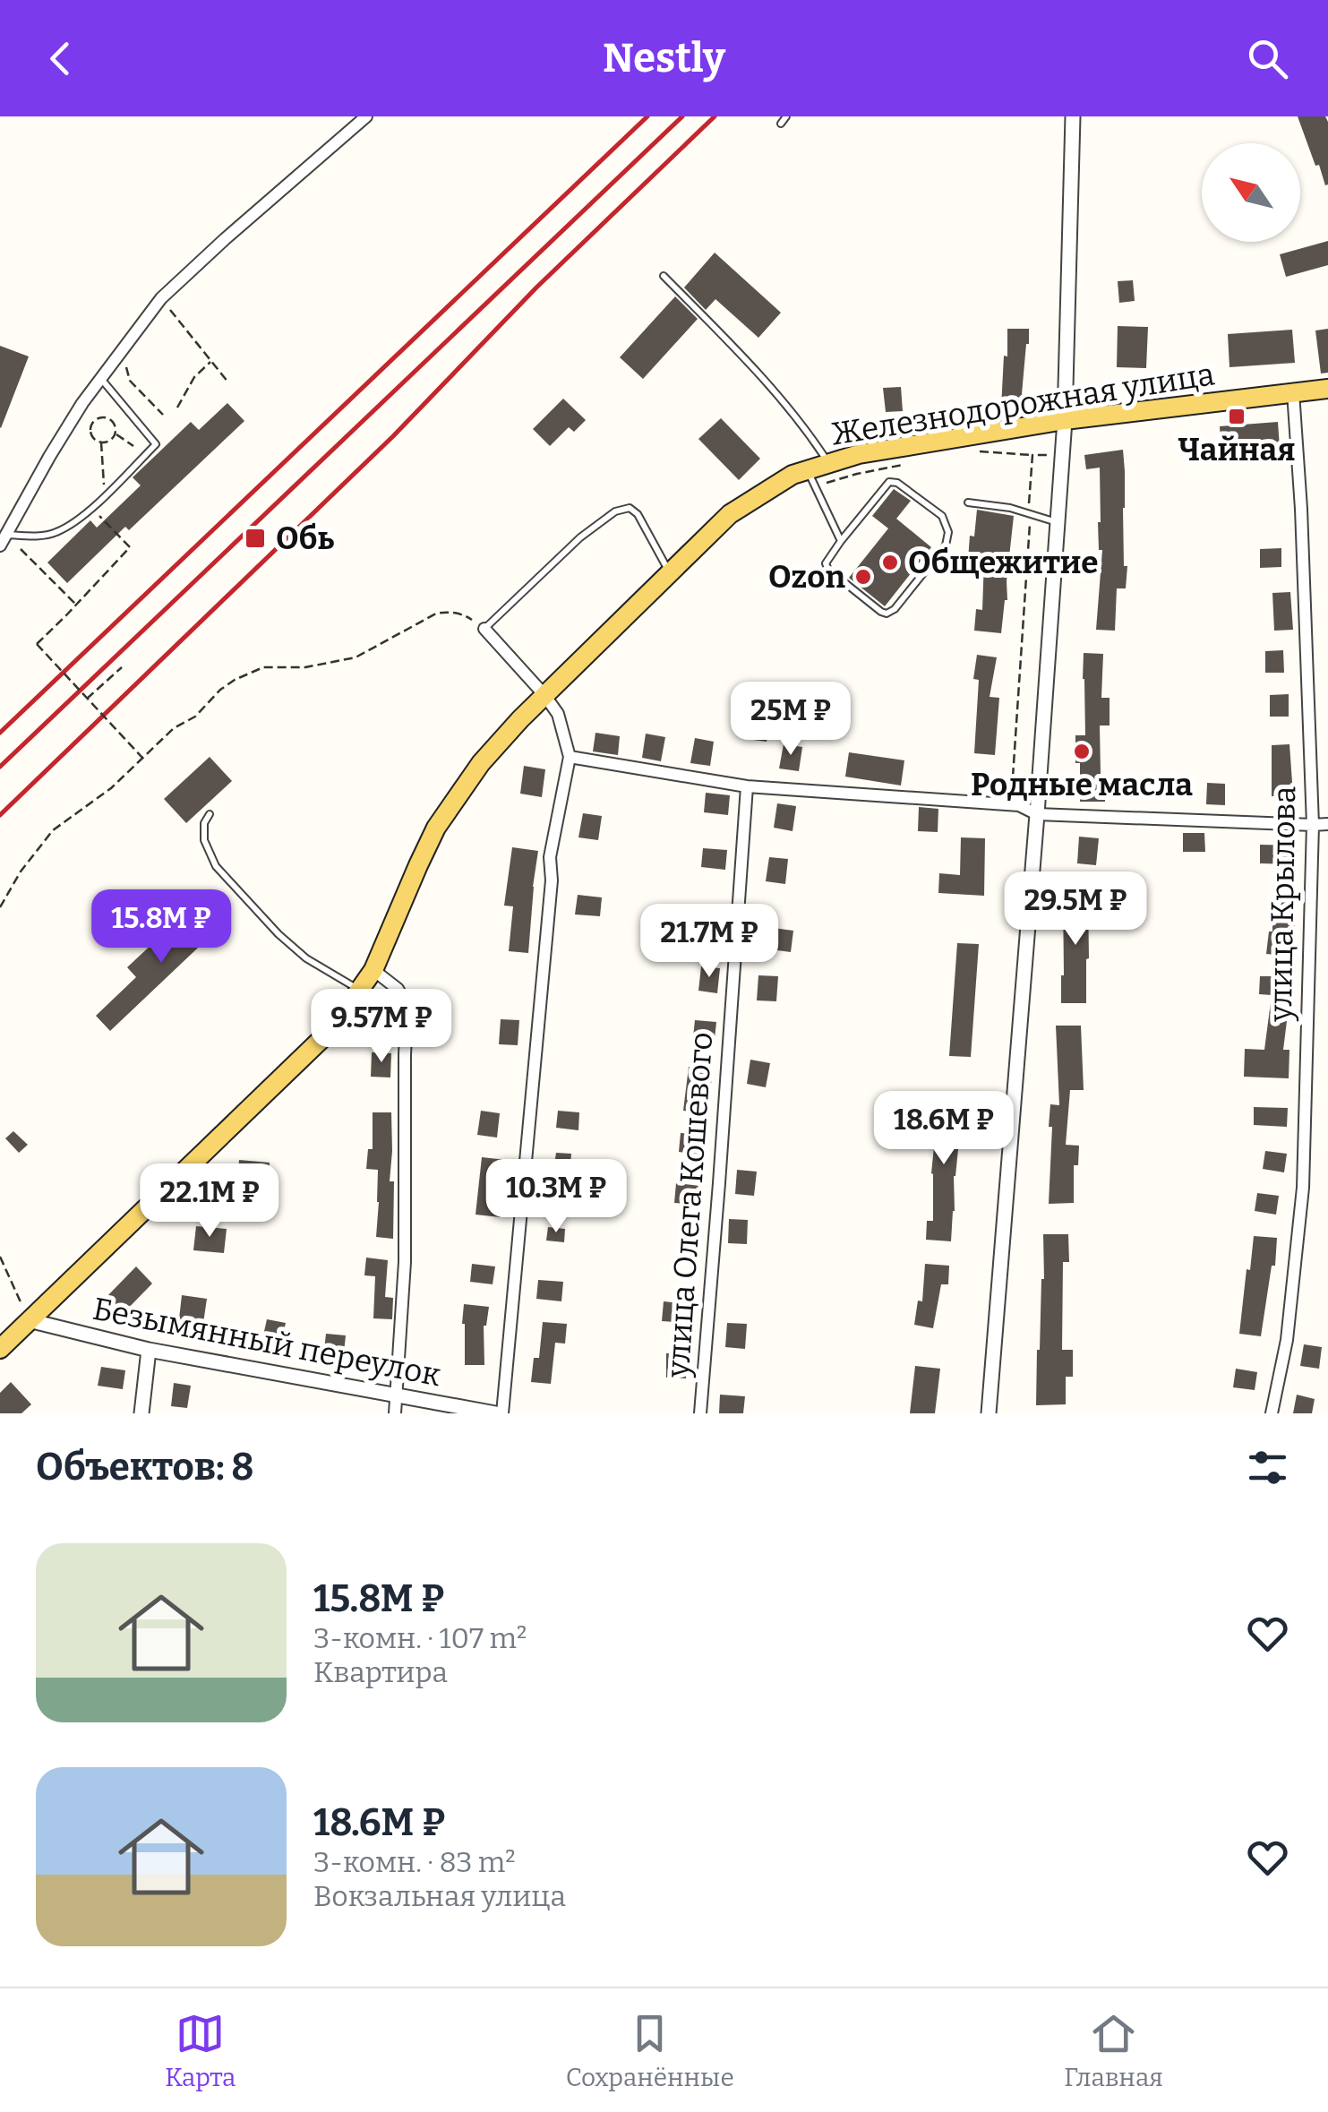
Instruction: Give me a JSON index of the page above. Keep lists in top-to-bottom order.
{
  "streets": {
    "main road": ["Железнодорожная улица"],
    "street": ["улица Крылова", "улица Олега Кошевого", "Безымянный переулок"]
  },
  "crossings": [
    ["Железнодорожная улица", "улица Крылова"],
    ["Железнодорожная улица", "Безымянный переулок"]
  ],
  "places": {
    "transit": ["Чайная", "Обь"],
    "other": ["Общежитие", "Ozon", "Родные масла"]
  },
  "north": "top left",
  "page": {
    "header": "Nestly",
    "price": [
      "25M ₽",
      "29.5M ₽",
      "15.8M ₽",
      "21.7M ₽",
      "9.57M ₽",
      "18.6M ₽",
      "10.3M ₽",
      "22.1M ₽"
    ],
    "heading": "Объектов: 8",
    "list": [
      {
        "name": "15.8M ₽",
        "note": "3-комн. · 107 m² · Квартира"
      },
      {
        "name": "18.6M ₽",
        "note": "3-комн. · 83 m² · Вокзальная улица"
      }
    ],
    "tabs": ["Карта", "Сохранённые", "Главная"]
  }
}
